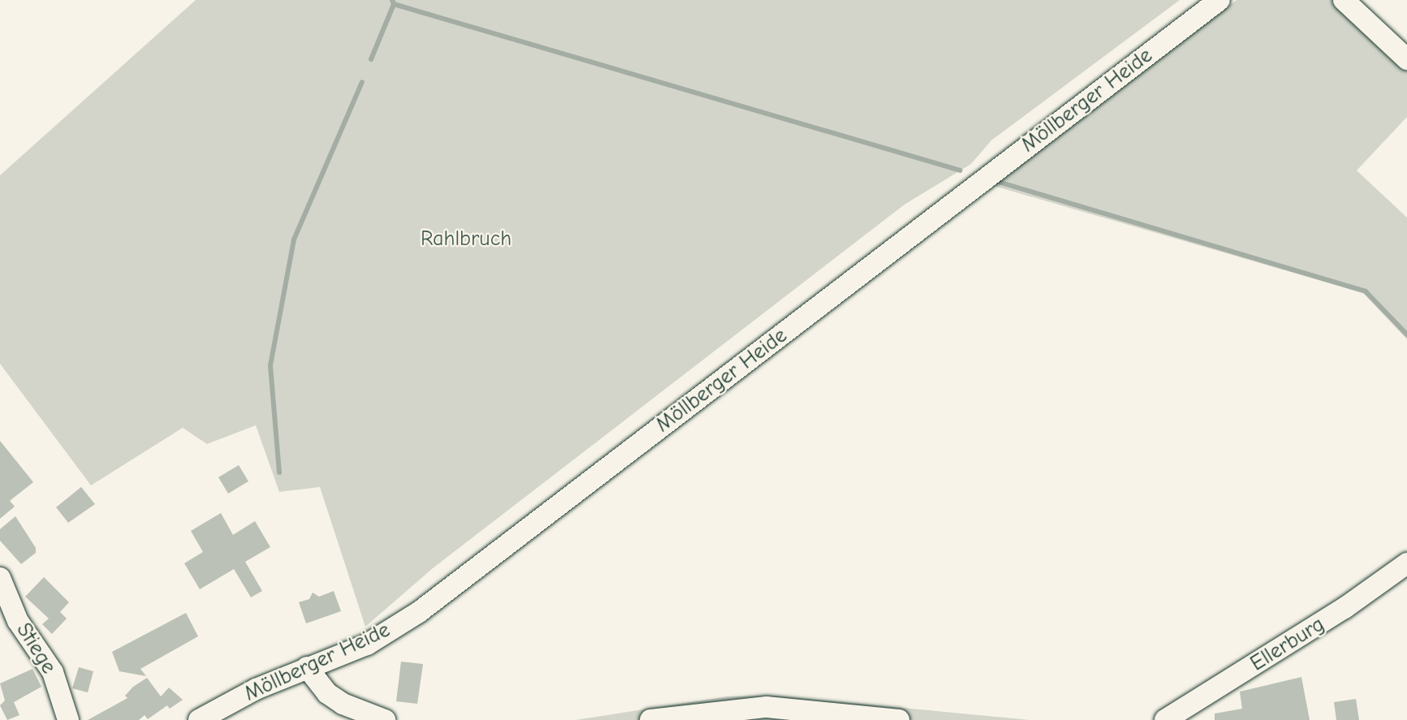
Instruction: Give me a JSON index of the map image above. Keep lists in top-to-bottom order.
{
  "streets": {
    "street": ["Möllberger Heide", "Ellerburg", "Stiege"]
  },
  "parks": ["Rahlbruch"]
}
